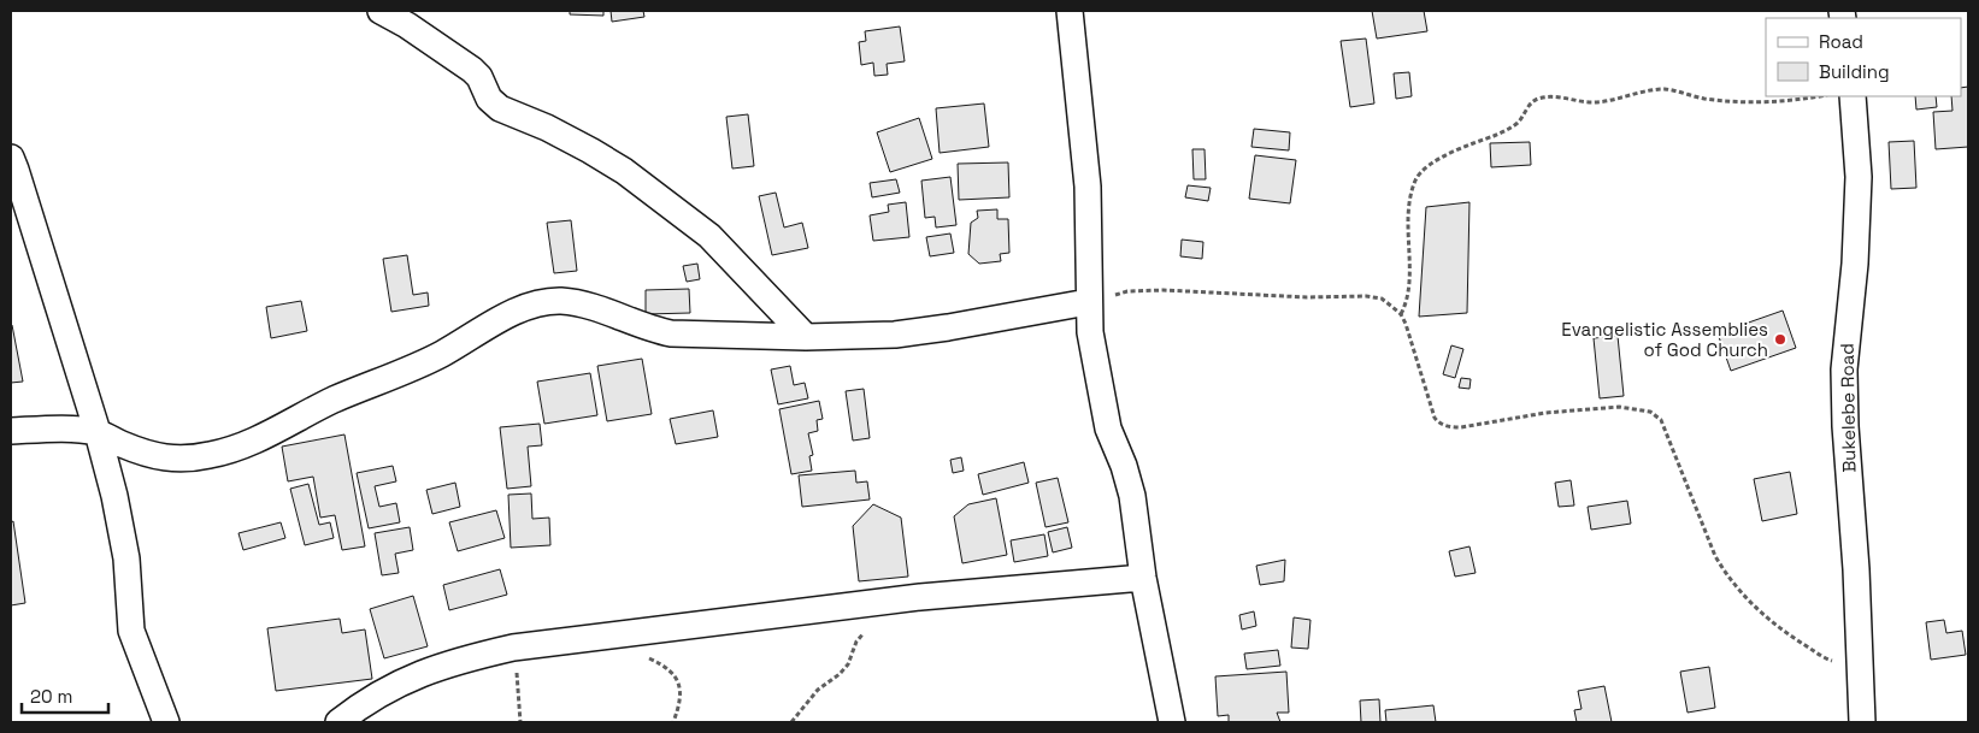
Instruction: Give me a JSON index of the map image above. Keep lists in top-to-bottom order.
{
  "streets": {
    "street": ["Bukelebe Road"]
  },
  "places": ["Evangelistic Assemblies of God Church"],
  "legend": ["Road", "Building"],
  "scale_bar": "20 m"
}
